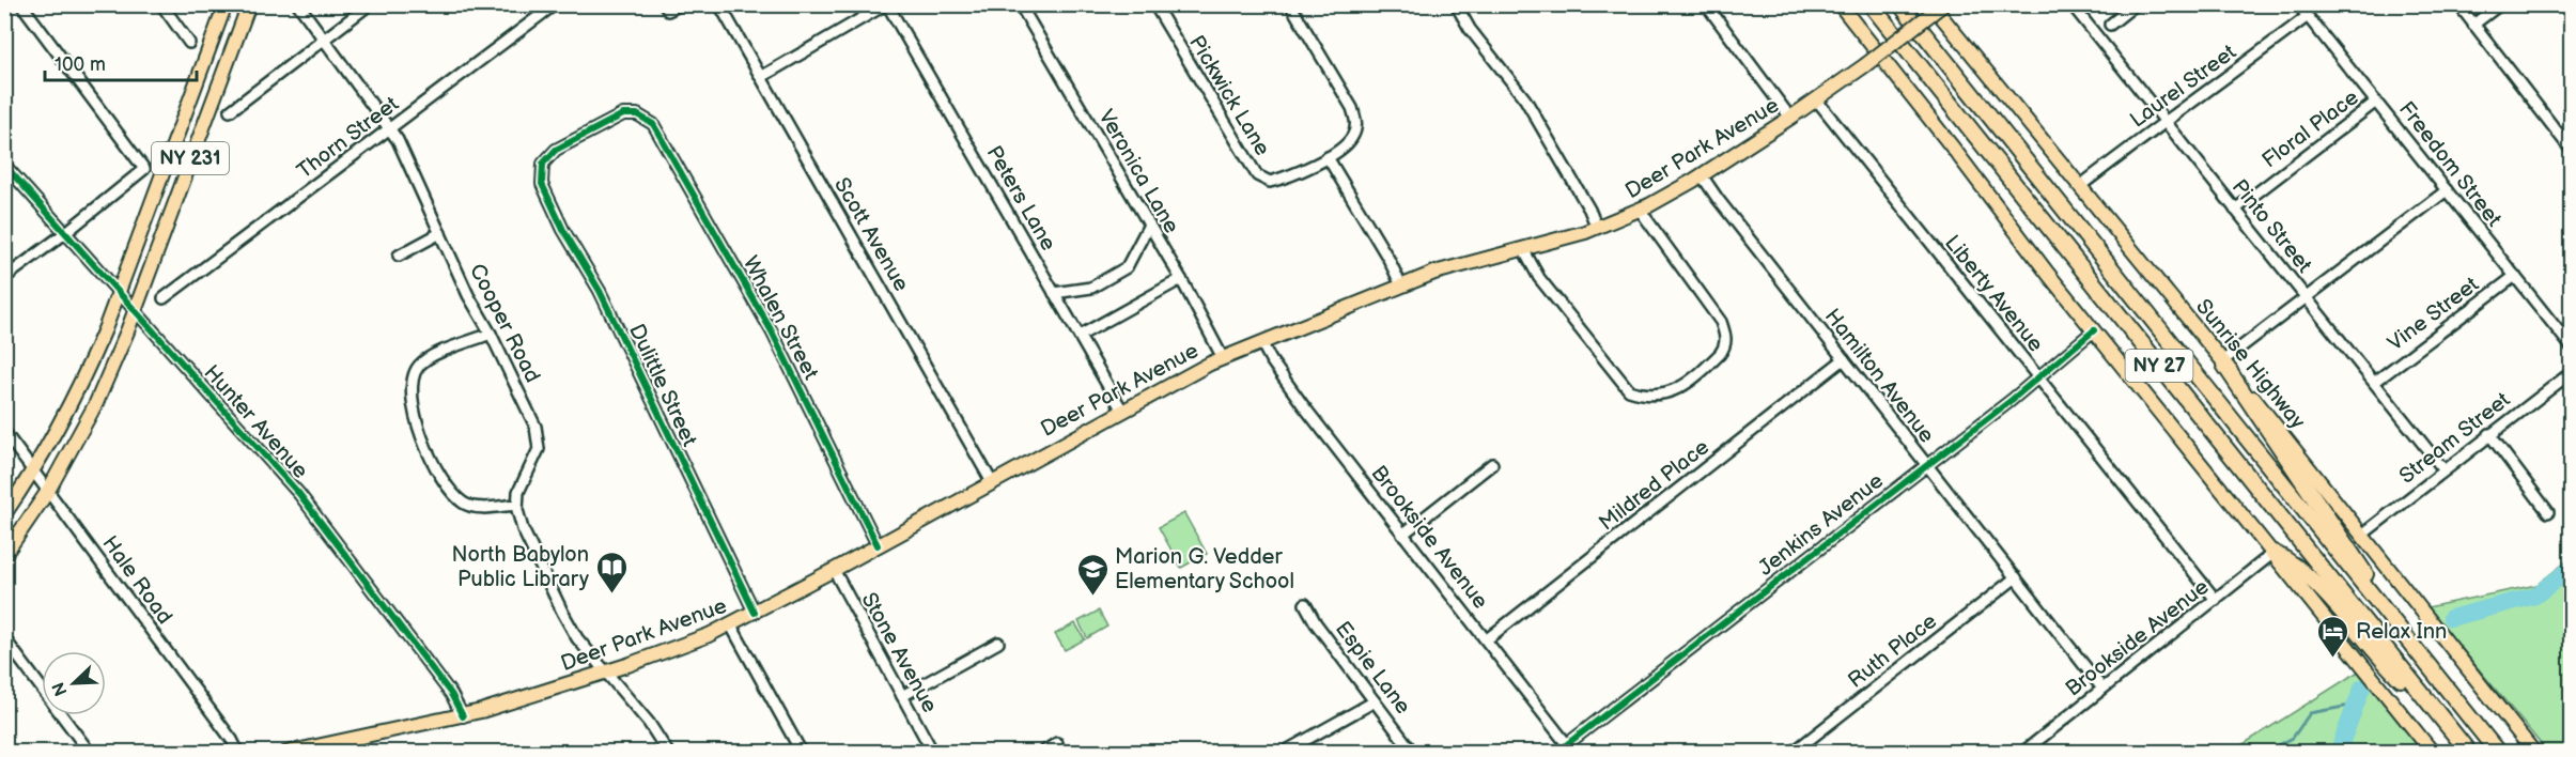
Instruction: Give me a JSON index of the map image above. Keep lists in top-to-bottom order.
{
  "streets": {
    "highway": ["NY 27"],
    "main road": ["Deer Park Avenue", "NY 231", "Sunrise Highway"],
    "street": [
      "Laurel Street",
      "Pickwick Lane",
      "Floral Place",
      "Thorn Street",
      "Freedom Street",
      "Veronica Lane",
      "Peters Lane",
      "Pinto Street",
      "Scott Avenue",
      "Liberty Avenue",
      "Vine Street",
      "Whalen Street",
      "Cooper Road",
      "Hamilton Avenue",
      "Dulittle Street",
      "Hunter Avenue",
      "Stream Street",
      "Mildred Place",
      "Jenkins Avenue",
      "Brookside Avenue",
      "Hale Road",
      "Ruth Place",
      "Stone Avenue",
      "Espie Lane"
    ]
  },
  "crossings": [
    ["Laurel Street", "Freedom Street"],
    ["Laurel Street", "Pinto Street"],
    ["Laurel Street", "Sunrise Highway"],
    ["Floral Place", "Freedom Street"],
    ["Floral Place", "Pinto Street"],
    ["Thorn Street", "Cooper Road"],
    ["Deer Park Avenue", "Veronica Lane"],
    ["Deer Park Avenue", "Peters Lane"],
    ["Deer Park Avenue", "Scott Avenue"],
    ["Deer Park Avenue", "Liberty Avenue"],
    ["Deer Park Avenue", "Whalen Street"],
    ["Deer Park Avenue", "Hamilton Avenue"],
    ["Deer Park Avenue", "Dulittle Street"],
    ["Deer Park Avenue", "Hunter Avenue"],
    ["Deer Park Avenue", "Brookside Avenue"],
    ["Deer Park Avenue", "Stone Avenue"],
    ["NY 231", "Hunter Avenue"],
    ["NY 231", "Hale Road"],
    ["Freedom Street", "Vine Street"],
    ["Pinto Street", "Vine Street"],
    ["Pinto Street", "Stream Street"],
    ["Liberty Avenue", "Jenkins Avenue"],
    ["Liberty Avenue", "Brookside Avenue"],
    ["Whalen Street", "Dulittle Street"],
    ["Sunrise Highway", "Stream Street"],
    ["Hamilton Avenue", "Mildred Place"],
    ["Hamilton Avenue", "Jenkins Avenue"],
    ["Hamilton Avenue", "Brookside Avenue"],
    ["Hamilton Avenue", "Ruth Place"],
    ["Mildred Place", "Brookside Avenue"],
    ["Jenkins Avenue", "Brookside Avenue"]
  ],
  "places": {
    "library": ["North Babylon Public Library"],
    "school or university": ["Marion G. Vedder Elementary School"],
    "hotel": ["Relax Inn"]
  },
  "scale_bar": "100 m",
  "north": "bottom left"
}
